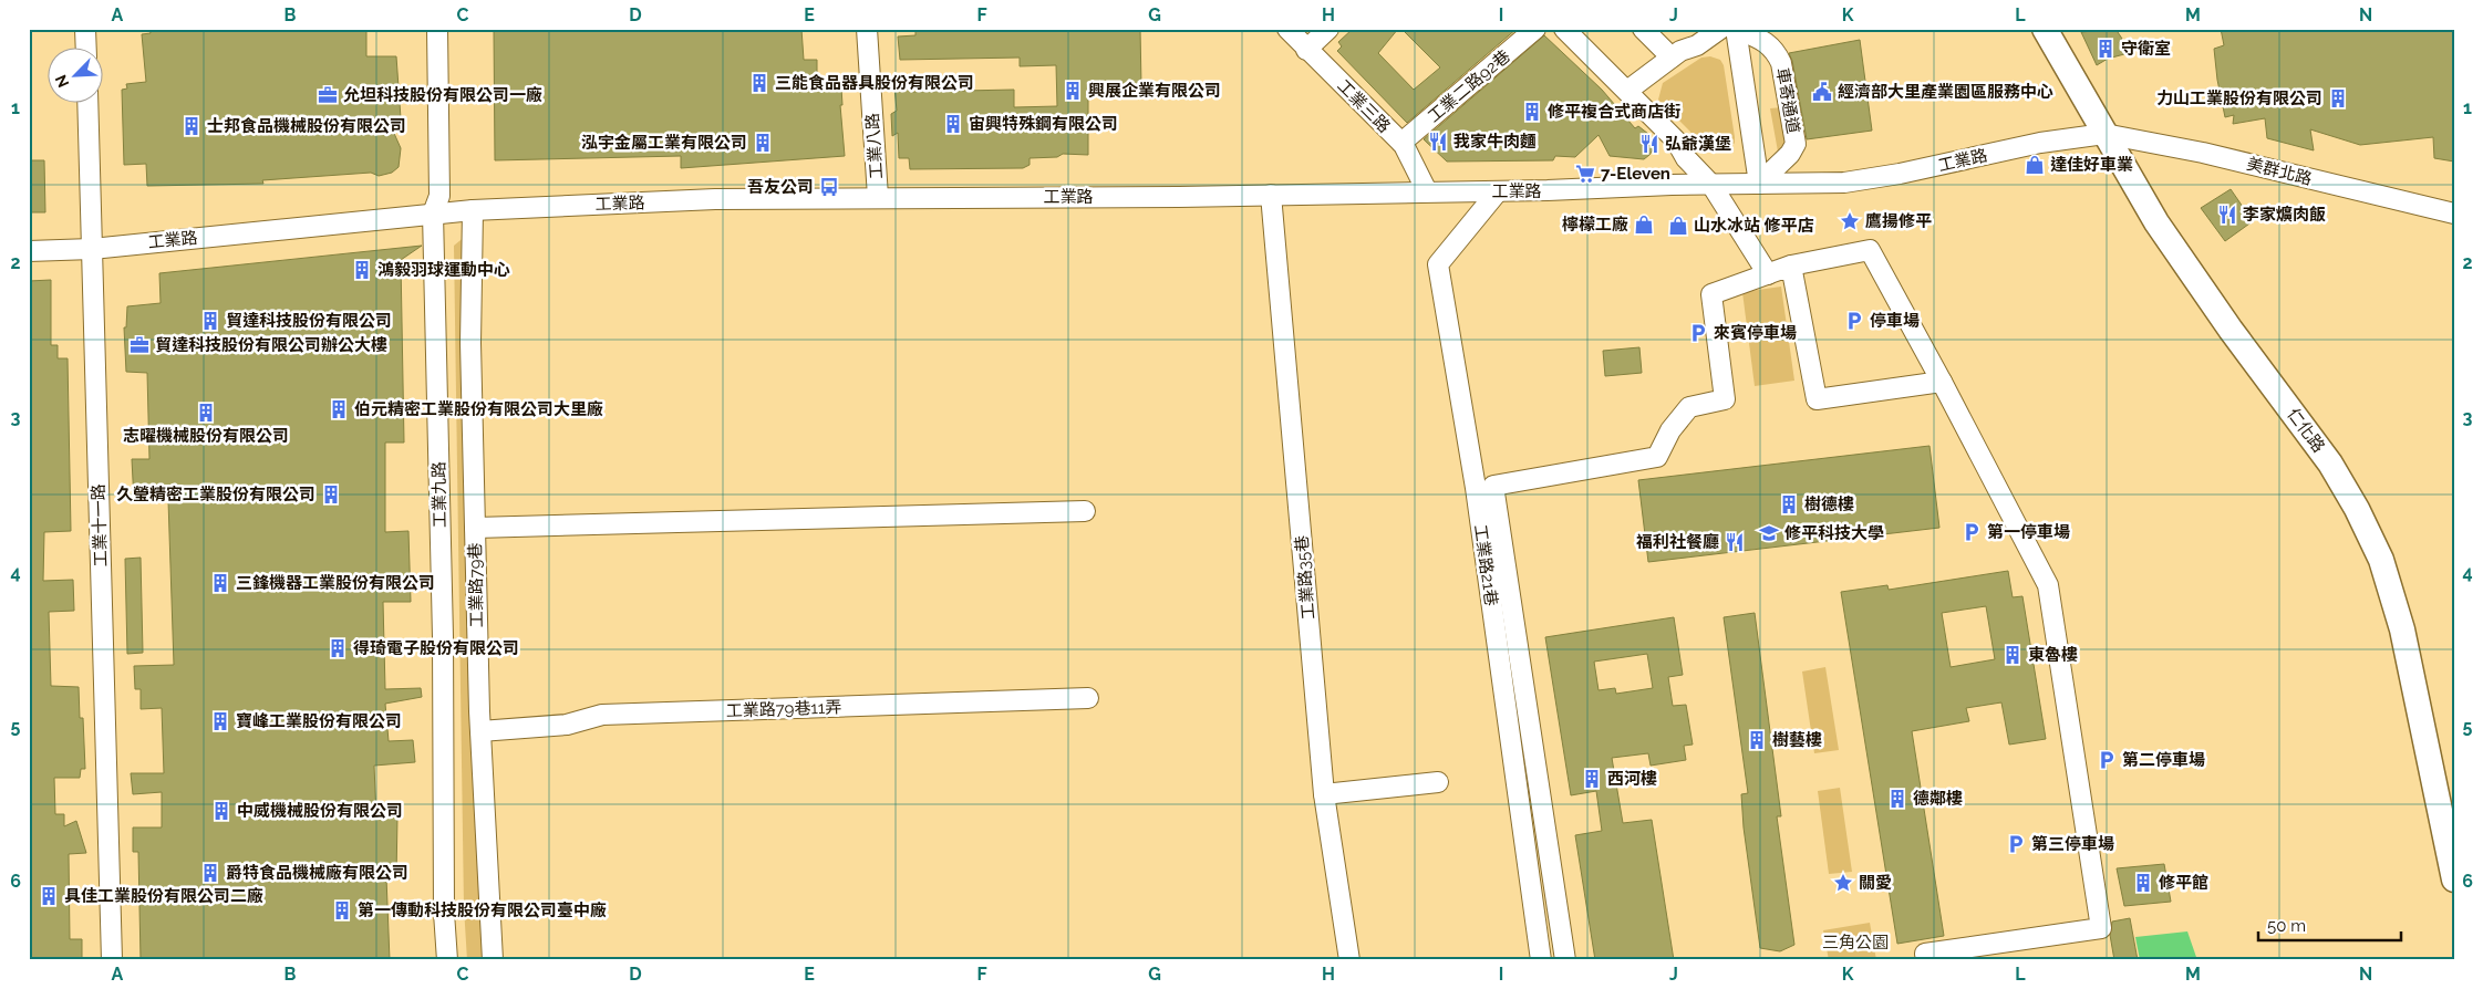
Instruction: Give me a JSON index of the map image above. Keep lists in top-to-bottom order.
{
  "streets": {
    "main road": ["仁化路"],
    "street": [
      "工業二路92巷",
      "車寄通道",
      "工業三路",
      "工業八路",
      "工業路",
      "美群北路",
      "工業九路",
      "工業十一路",
      "工業路21巷",
      "工業路35巷",
      "工業路79巷",
      "工業路79巷11弄"
    ]
  },
  "crossings": [
    ["工業二路92巷", "工業三路"],
    ["車寄通道", "工業路"],
    ["工業三路", "工業路"],
    ["工業八路", "工業路"],
    ["工業路", "美群北路"],
    ["工業路", "仁化路"],
    ["工業路", "工業九路"],
    ["工業路", "工業十一路"],
    ["工業路", "工業路21巷"],
    ["工業路", "工業路35巷"],
    ["工業路", "工業路79巷"],
    ["美群北路", "仁化路"],
    ["工業路79巷", "工業路79巷11弄"]
  ],
  "parks": ["三角公園"],
  "places": {
    "building": [
      "守衛室",
      "三能食品器具股份有限公司",
      "興展企業有限公司",
      "力山工業股份有限公司",
      "修平複合式商店街",
      "宙興特殊鋼有限公司",
      "士邦食品機械股份有限公司",
      "泓宇金屬工業有限公司",
      "鴻毅羽球運動中心",
      "貿達科技股份有限公司",
      "伯元精密工業股份有限公司大里廠",
      "志曜機械股份有限公司",
      "久瑩精密工業股份有限公司",
      "樹德樓",
      "三鋒機器工業股份有限公司",
      "得琦電子股份有限公司",
      "東魯樓",
      "寶峰工業股份有限公司",
      "樹藝樓",
      "西河樓",
      "德鄰樓",
      "中威機械股份有限公司",
      "爵特食品機械廠有限公司",
      "修平館",
      "具佳工業股份有限公司二廠",
      "第一傳動科技股份有限公司臺中廠"
    ],
    "public building": ["經濟部大里產業園區服務中心"],
    "office": ["允坦科技股份有限公司一廠", "貿達科技股份有限公司辦公大樓"],
    "restaurant": [
      "我家牛肉麵",
      "弘爺漢堡",
      "李家爌肉飯",
      "福利社餐廳"
    ],
    "shop": ["達佳好車業", "檸檬工廠", "山水冰站 修平店"],
    "supermarket": ["7-Eleven"],
    "bus stop": ["吾友公司"],
    "place": ["鷹揚修平", "關愛"],
    "parking": [
      "停車場",
      "來賓停車場",
      "第一停車場",
      "第二停車場",
      "第三停車場"
    ],
    "school or university": ["修平科技大學"]
  },
  "scale_bar": "50 m",
  "north": "bottom left",
  "grid": {
    "columns": [
      "A",
      "B",
      "C",
      "D",
      "E",
      "F",
      "G",
      "H",
      "I",
      "J",
      "K",
      "L",
      "M",
      "N"
    ],
    "rows": [
      "1",
      "2",
      "3",
      "4",
      "5",
      "6"
    ]
  }
}
